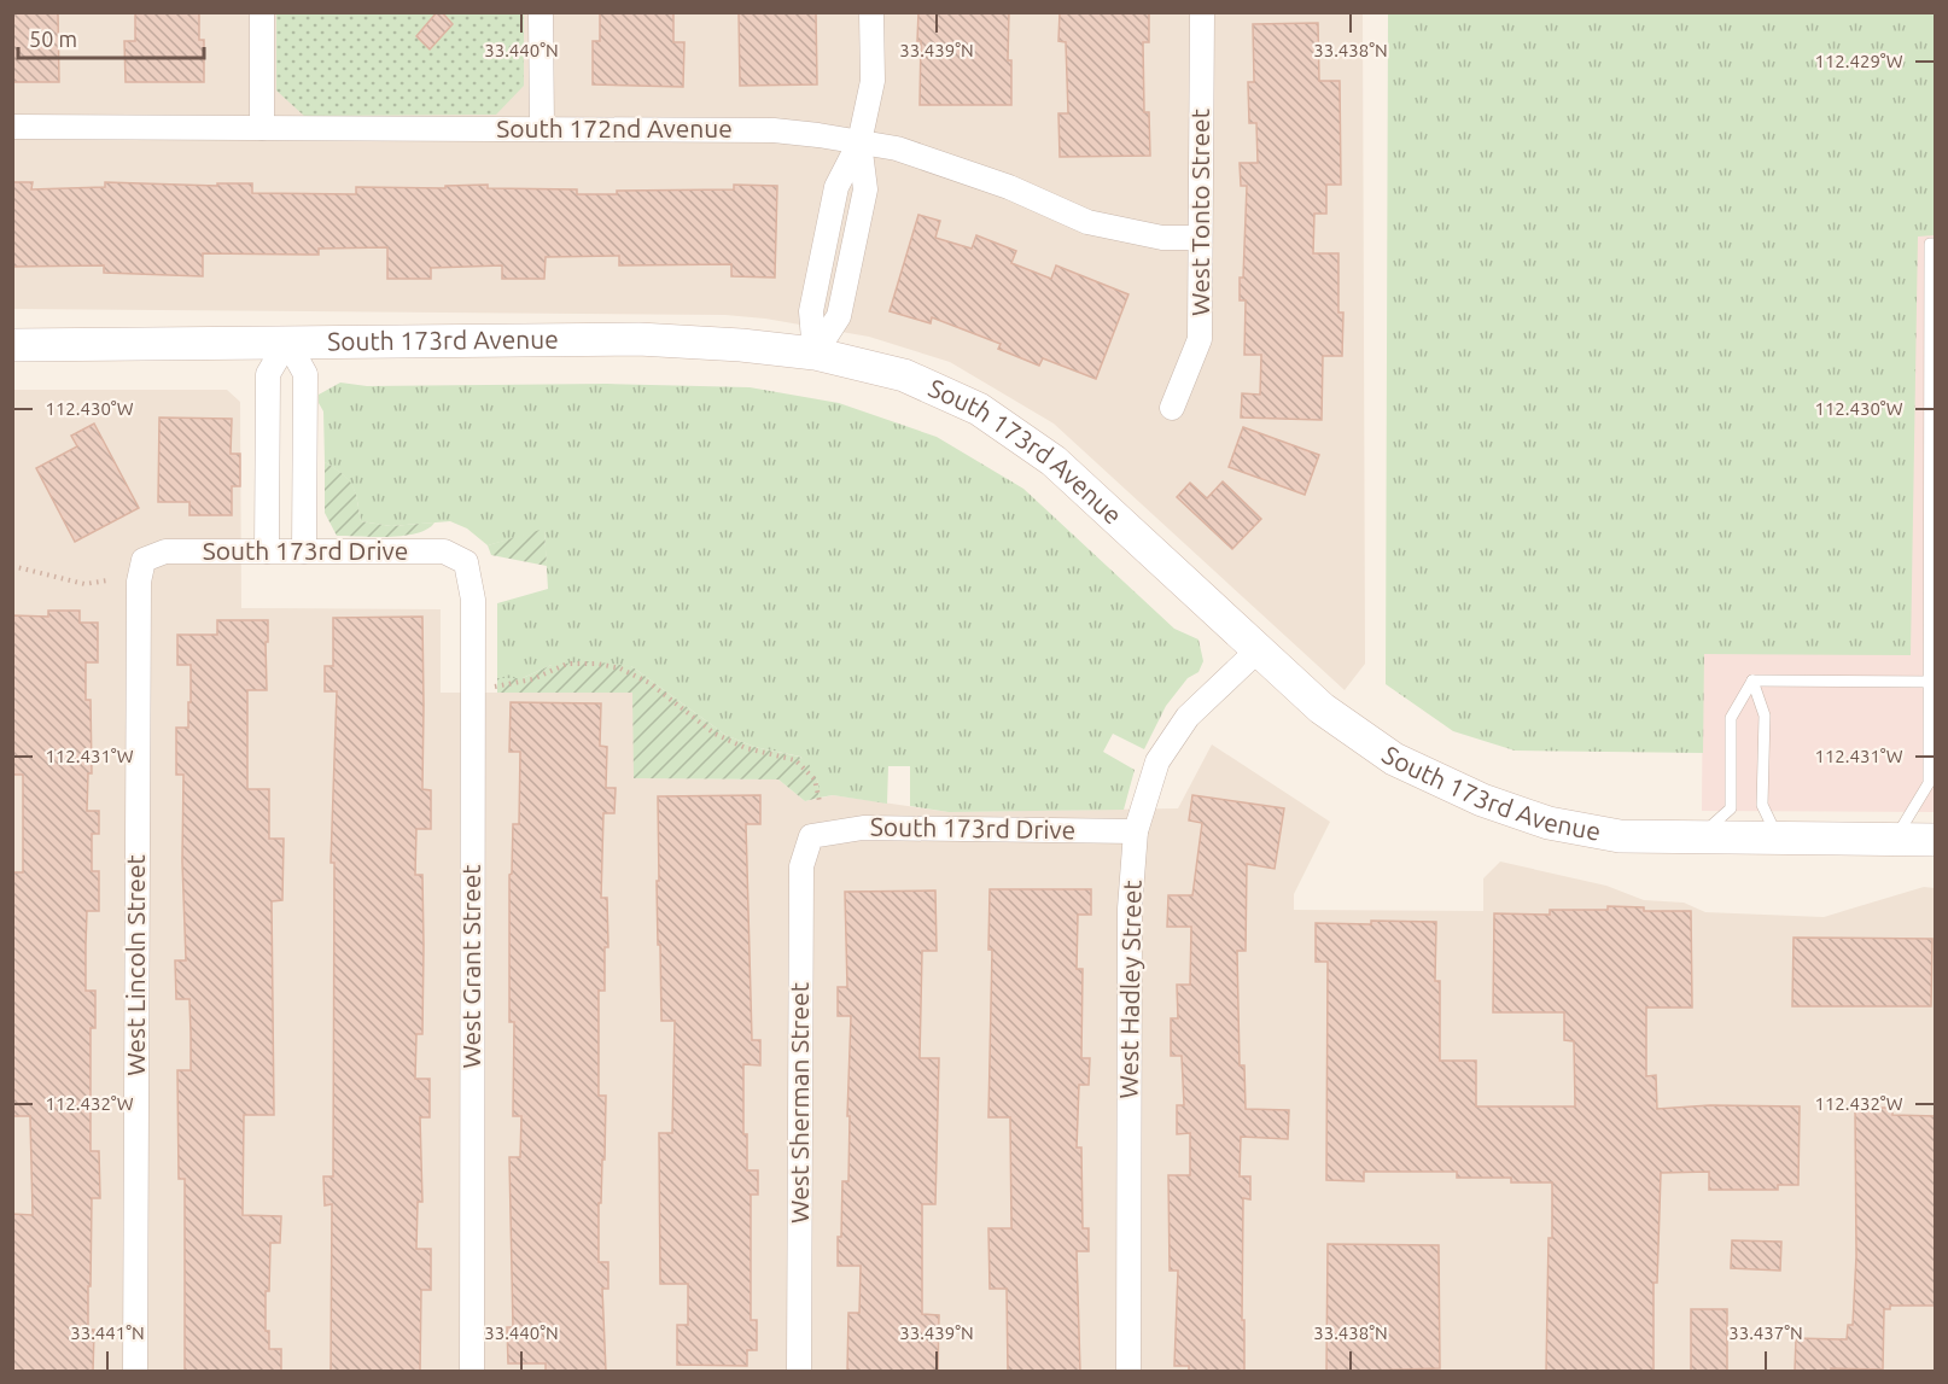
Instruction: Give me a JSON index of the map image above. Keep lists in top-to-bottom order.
{
  "streets": {
    "street": [
      "South 172nd Avenue",
      "West Tonto Street",
      "South 173rd Avenue",
      "South 173rd Drive",
      "West Lincoln Street",
      "West Grant Street",
      "West Hadley Street",
      "West Sherman Street"
    ]
  },
  "crossings": [
    ["South 172nd Avenue", "West Tonto Street"],
    ["South 173rd Avenue", "West Hadley Street"],
    ["South 173rd Drive", "West Lincoln Street"],
    ["South 173rd Drive", "West Grant Street"],
    ["South 173rd Drive", "West Hadley Street"],
    ["South 173rd Drive", "West Sherman Street"]
  ],
  "scale_bar": "50 m",
  "coordinates": [
    "33.440°N",
    "33.439°N",
    "33.438°N",
    "112.429°W",
    "112.430°W",
    "112.431°W",
    "112.432°W",
    "33.441°N",
    "33.437°N"
  ]
}
